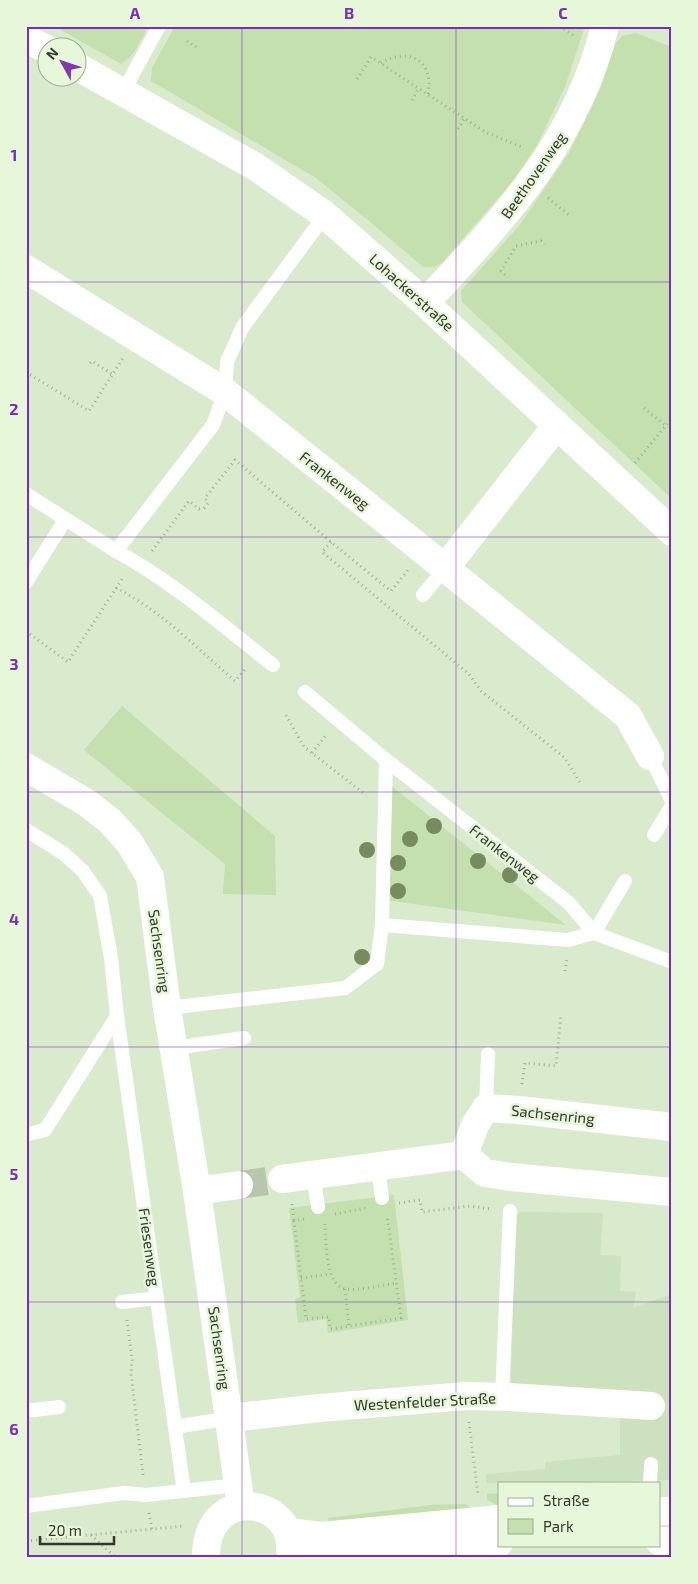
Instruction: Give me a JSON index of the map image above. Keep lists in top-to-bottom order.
{
  "streets": {
    "street": [
      "Beethovenweg",
      "Lohackerstraße",
      "Frankenweg",
      "Sachsenring",
      "Westenfelder Straße"
    ],
    "lane": ["Friesenweg"]
  },
  "crossings": [
    ["Beethovenweg", "Lohackerstraße"],
    ["Sachsenring", "Westenfelder Straße"]
  ],
  "legend": ["Straße", "Park"],
  "scale_bar": "20 m",
  "north": "top left",
  "grid": {
    "columns": ["A", "B", "C"],
    "rows": [
      "1",
      "2",
      "3",
      "4",
      "5",
      "6"
    ]
  }
}
